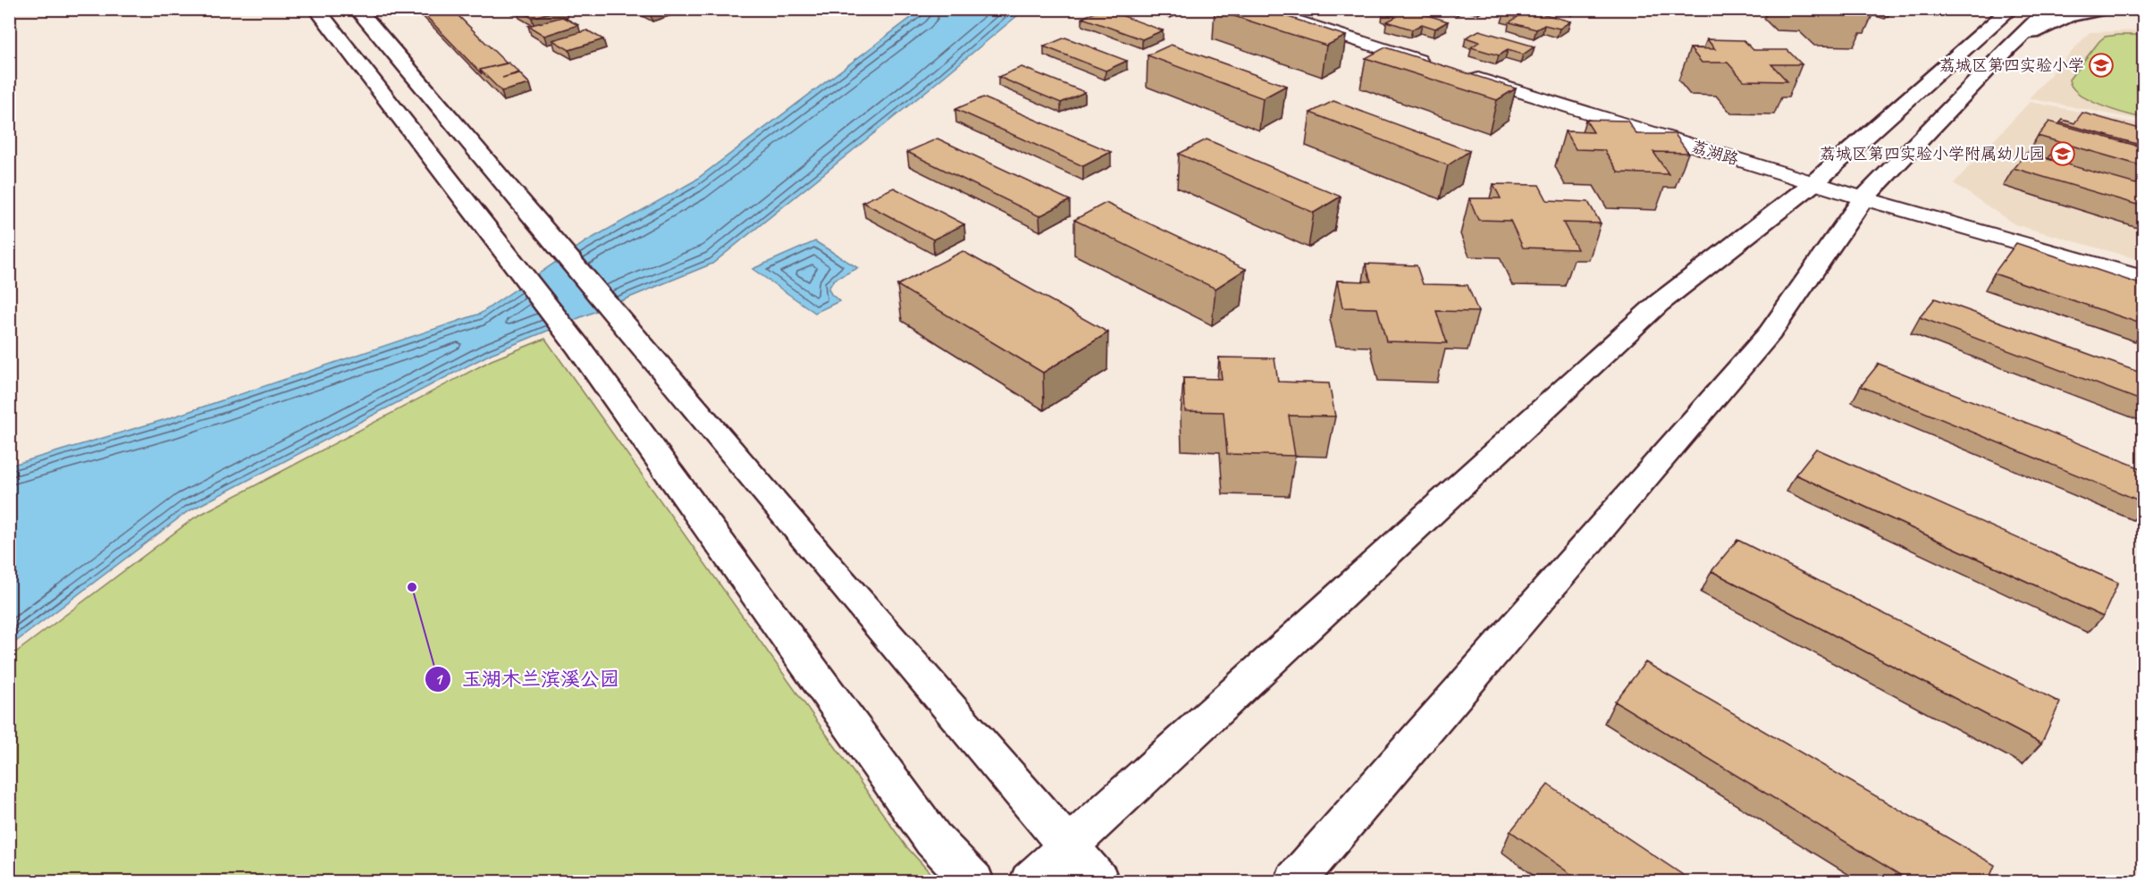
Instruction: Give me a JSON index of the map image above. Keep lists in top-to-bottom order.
{
  "streets": {
    "street": ["荔湖路"]
  },
  "places": {
    "school or university": ["荔城区第四实验小学", "荔城区第四实验小学附属幼儿园"],
    "other": ["玉湖木兰滨溪公园"]
  }
}
